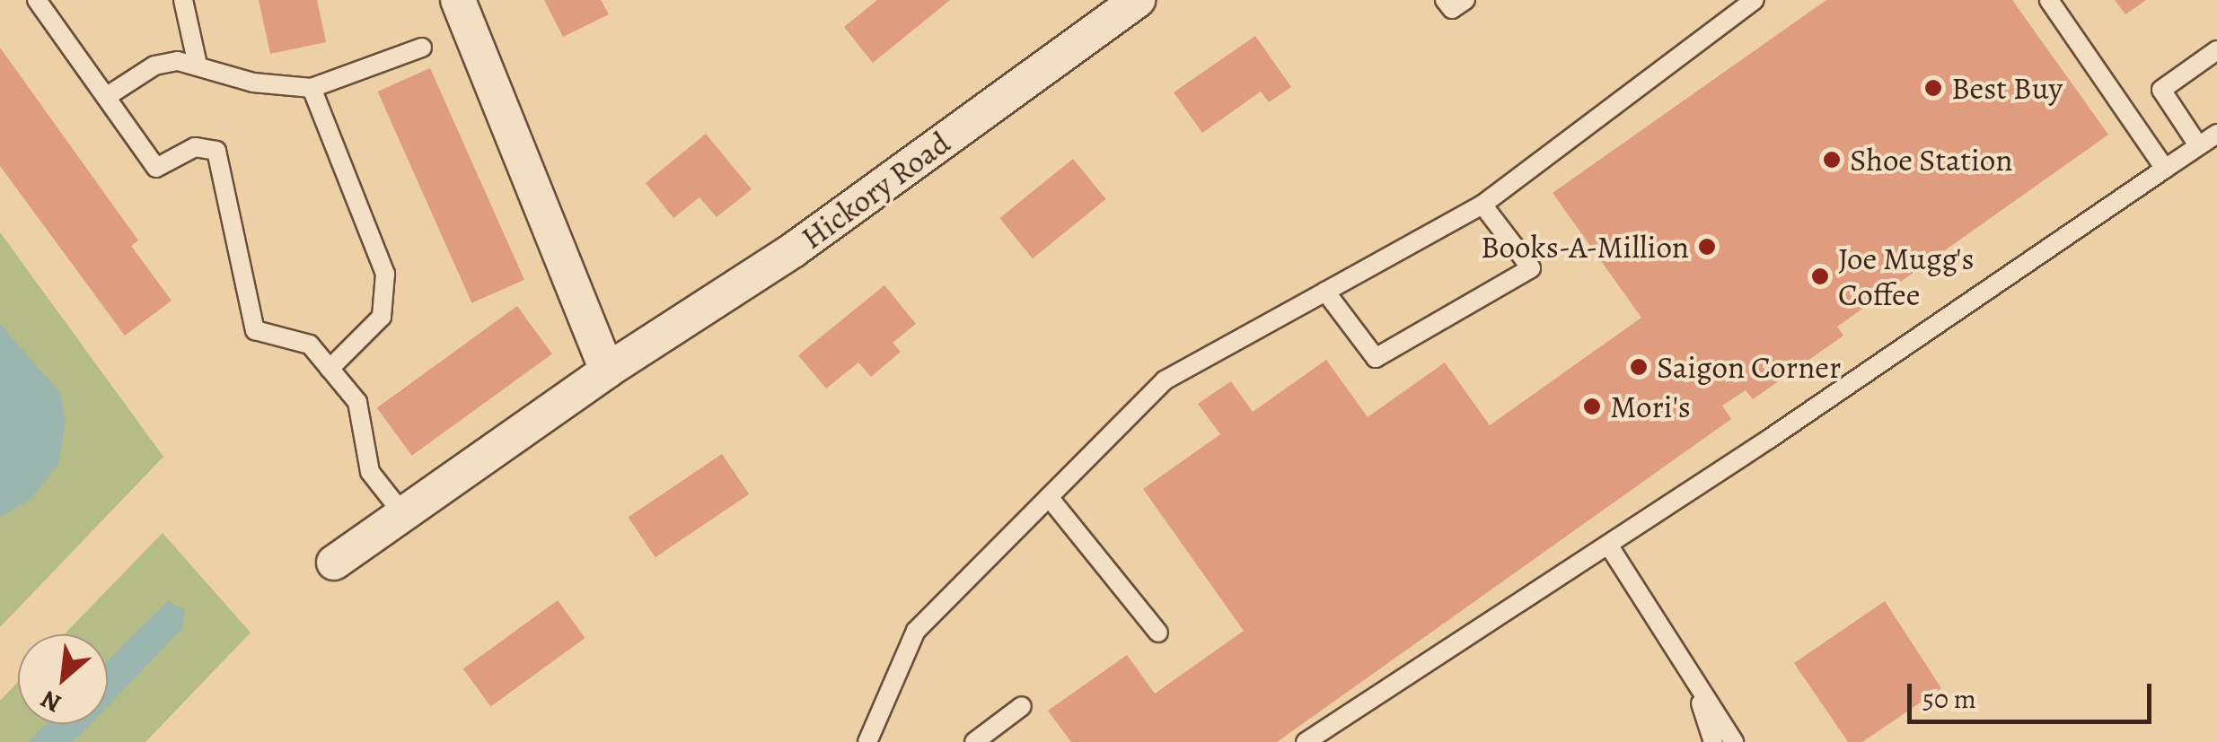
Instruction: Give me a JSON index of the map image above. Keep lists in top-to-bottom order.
{
  "streets": {
    "street": ["Hickory Road"]
  },
  "places": [
    "Best Buy",
    "Shoe Station",
    "Books-A-Million",
    "Joe Mugg's Coffee",
    "Saigon Corner",
    "Mori's"
  ],
  "scale_bar": "50 m",
  "north": "bottom left"
}
